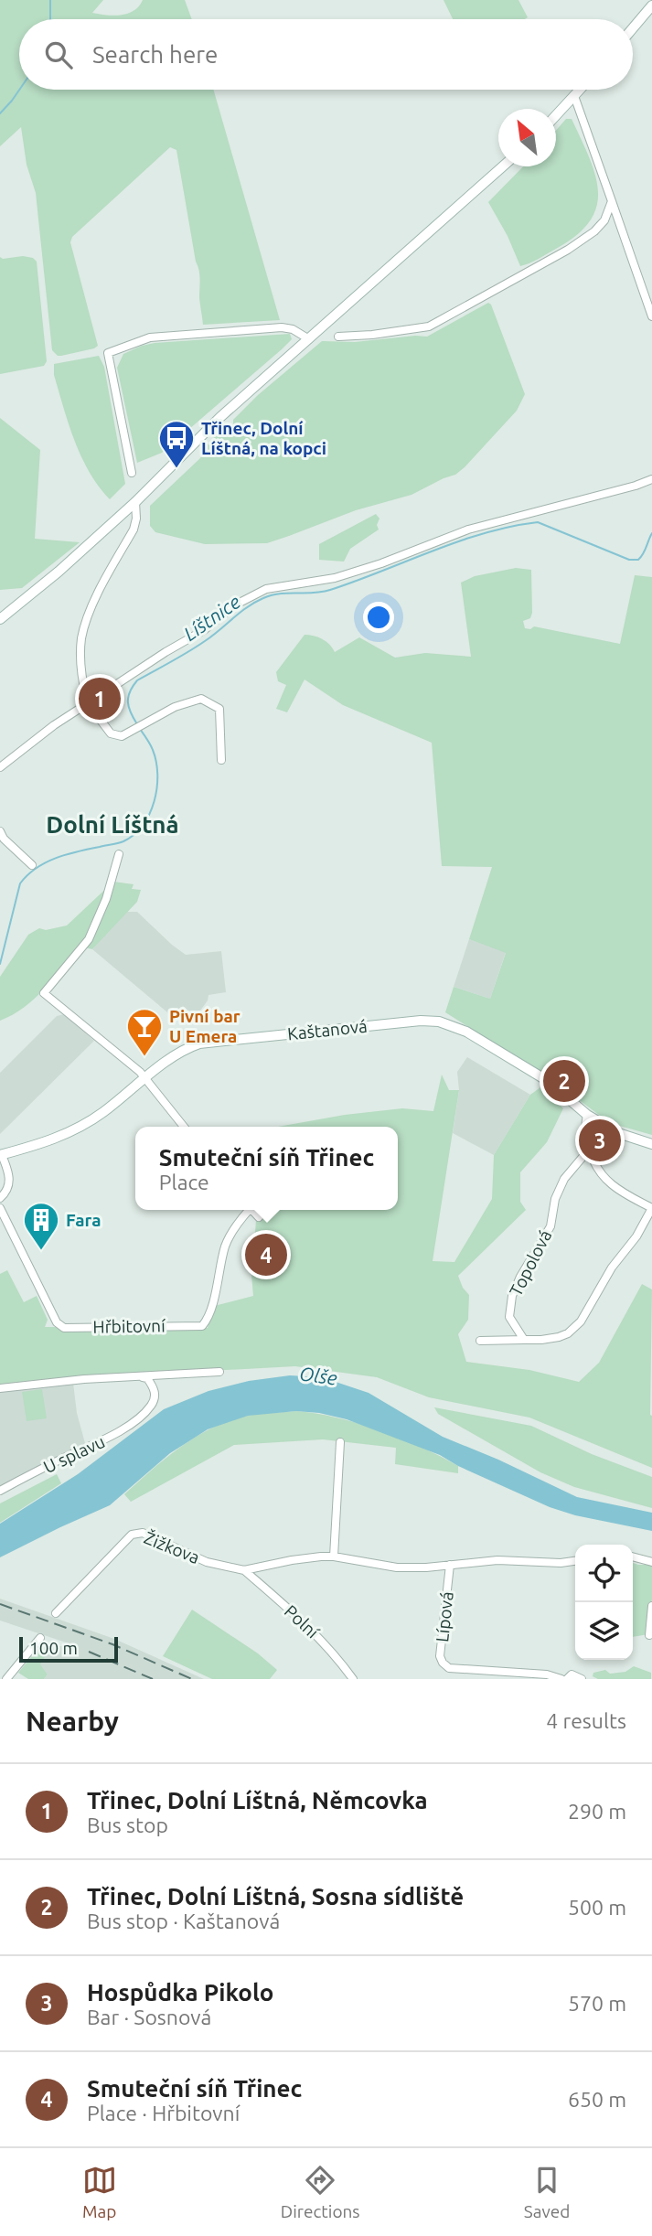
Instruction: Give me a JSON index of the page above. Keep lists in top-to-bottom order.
{
  "streets": {
    "street": [
      "Kaštanová",
      "Topolová",
      "Hřbitovní",
      "U splavu",
      "Žižkova",
      "Lípová",
      "Polní"
    ]
  },
  "crossings": [
    ["Žižkova", "Lípová"],
    ["Žižkova", "Polní"],
    ["Lípová", "Polní"]
  ],
  "districts": ["Dolní Líštná"],
  "water": ["Líštnice", "Olše"],
  "places": {
    "bus stop": ["Třinec, Dolní Líštná, na kopci"],
    "bar": ["Pivní bar U Emera"],
    "building": ["Fara"]
  },
  "scale_bar": "100 m",
  "north": "top left",
  "page": {
    "search": "Search here",
    "pins": [
      "1",
      "2",
      "3",
      "4"
    ],
    "popup": ["Smuteční síň Třinec", "Place"],
    "scale": "100 m",
    "heading": ["Nearby", "4 results"],
    "list": [
      {
        "mark": "1",
        "name": "Třinec, Dolní Líštná, Němcovka",
        "note": "Bus stop",
        "value": "290 m"
      },
      {
        "mark": "2",
        "name": "Třinec, Dolní Líštná, Sosna sídliště",
        "note": "Bus stop · Kaštanová",
        "value": "500 m"
      },
      {
        "mark": "3",
        "name": "Hospůdka Pikolo",
        "note": "Bar · Sosnová",
        "value": "570 m"
      },
      {
        "mark": "4",
        "name": "Smuteční síň Třinec",
        "note": "Place · Hřbitovní",
        "value": "650 m"
      }
    ],
    "nav": ["Map", "Directions", "Saved"]
  }
}
